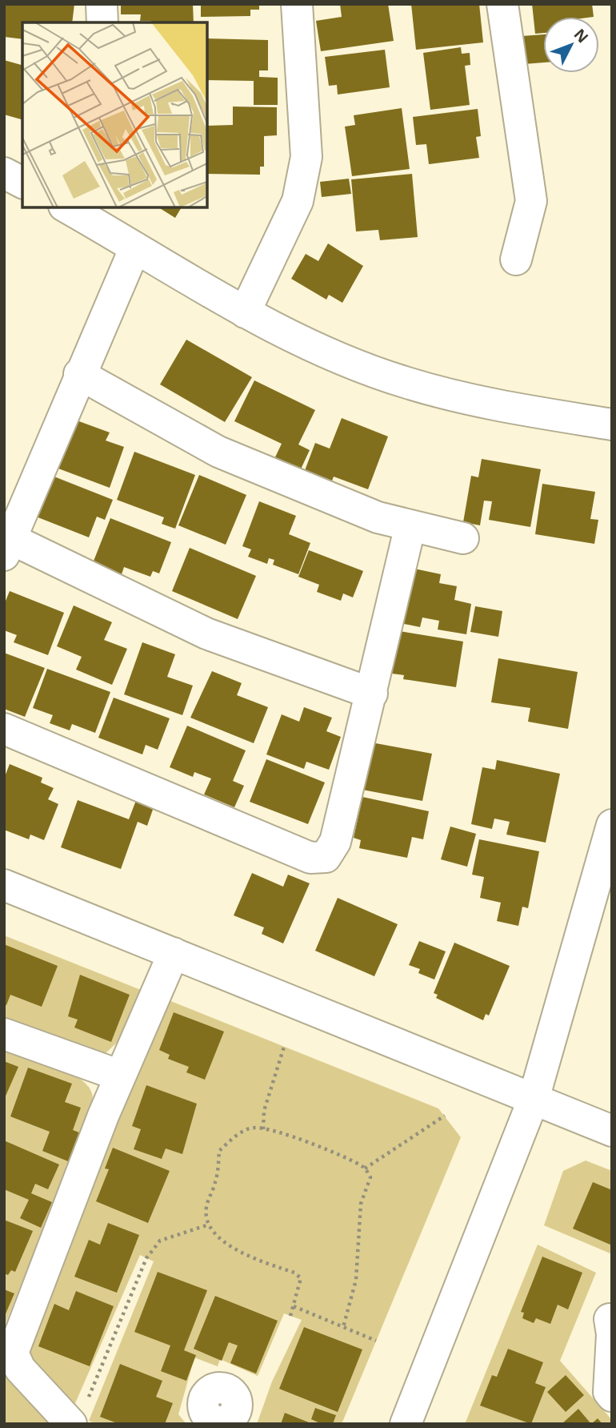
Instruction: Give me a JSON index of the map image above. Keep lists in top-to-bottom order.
{
  "north": "top right"
}
